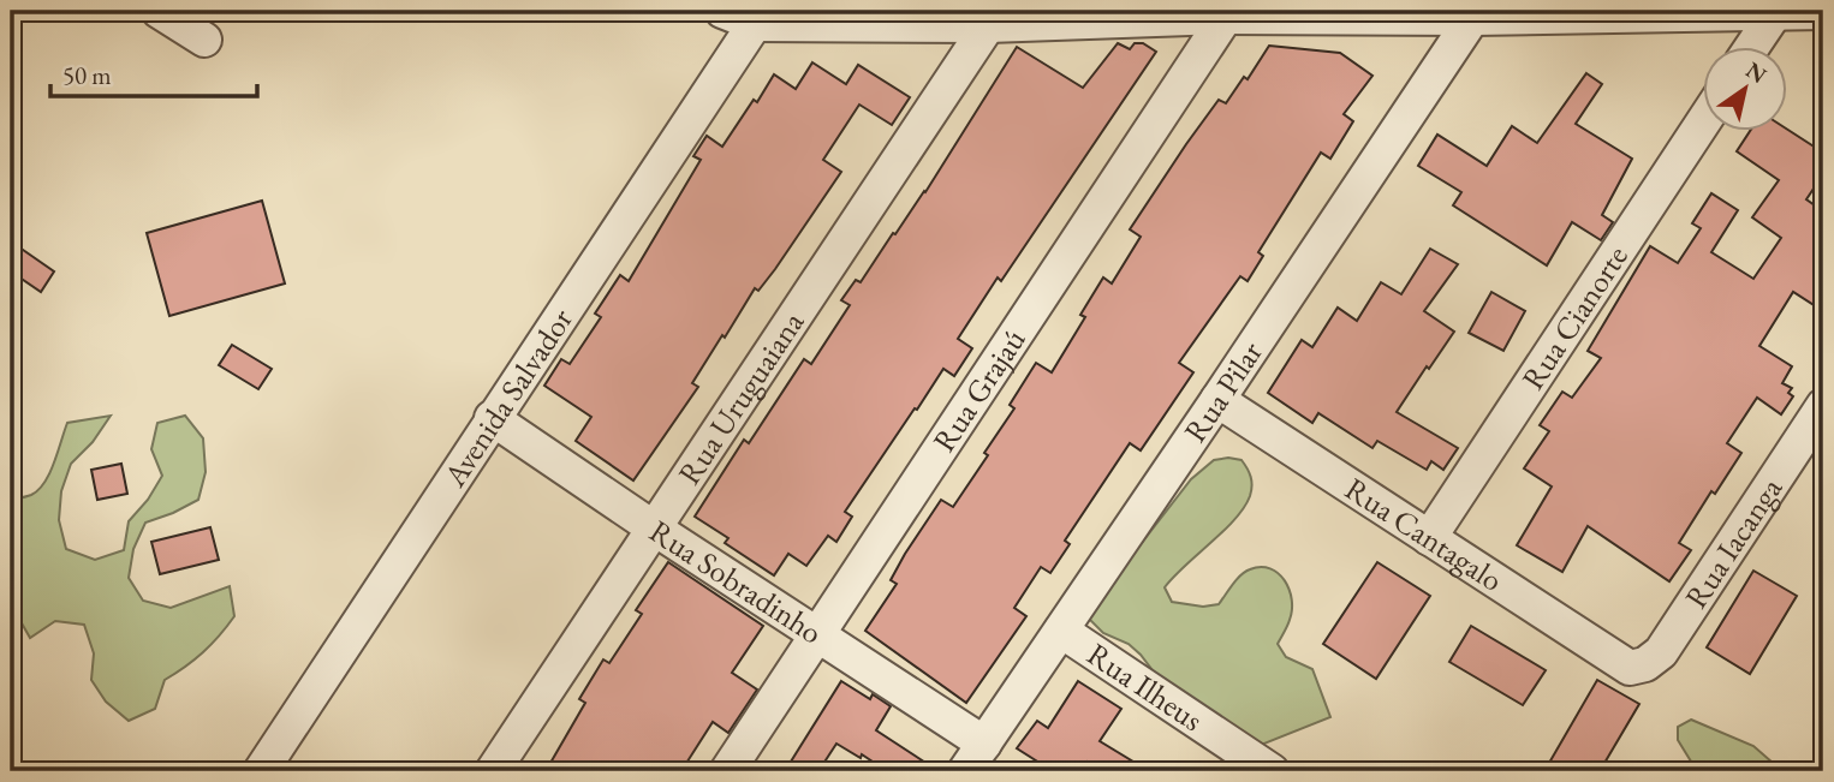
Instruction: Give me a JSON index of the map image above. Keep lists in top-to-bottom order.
{
  "streets": {
    "street": [
      "Rua Cianorte",
      "Rua Grajaú",
      "Rua Pilar",
      "Avenida Salvador",
      "Rua Uruguaiana",
      "Rua Cantagalo",
      "Rua Iacanga",
      "Rua Sobradinho",
      "Rua Ilheus"
    ]
  },
  "crossings": [
    ["Rua Cianorte", "Rua Cantagalo"],
    ["Rua Grajaú", "Rua Sobradinho"],
    ["Rua Pilar", "Rua Cantagalo"],
    ["Rua Pilar", "Rua Sobradinho"],
    ["Rua Pilar", "Rua Ilheus"],
    ["Avenida Salvador", "Rua Sobradinho"],
    ["Rua Uruguaiana", "Rua Sobradinho"],
    ["Rua Cantagalo", "Rua Iacanga"]
  ],
  "scale_bar": "50 m",
  "north": "top right"
}
